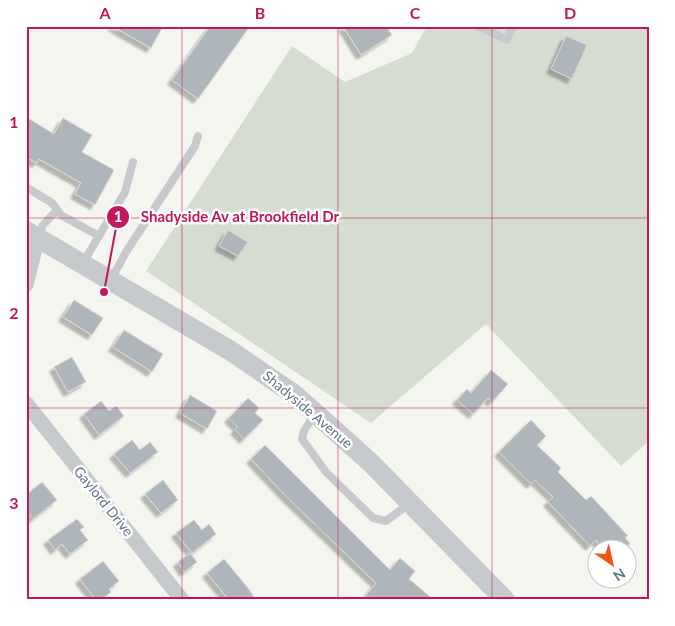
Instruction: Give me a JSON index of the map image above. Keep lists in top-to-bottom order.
{
  "streets": {
    "street": ["Shadyside Avenue", "Gaylord Drive"]
  },
  "places": ["Shadyside Av at Brookfield Dr"],
  "north": "bottom right",
  "grid": {
    "columns": [
      "A",
      "B",
      "C",
      "D"
    ],
    "rows": ["1", "2", "3"]
  }
}
